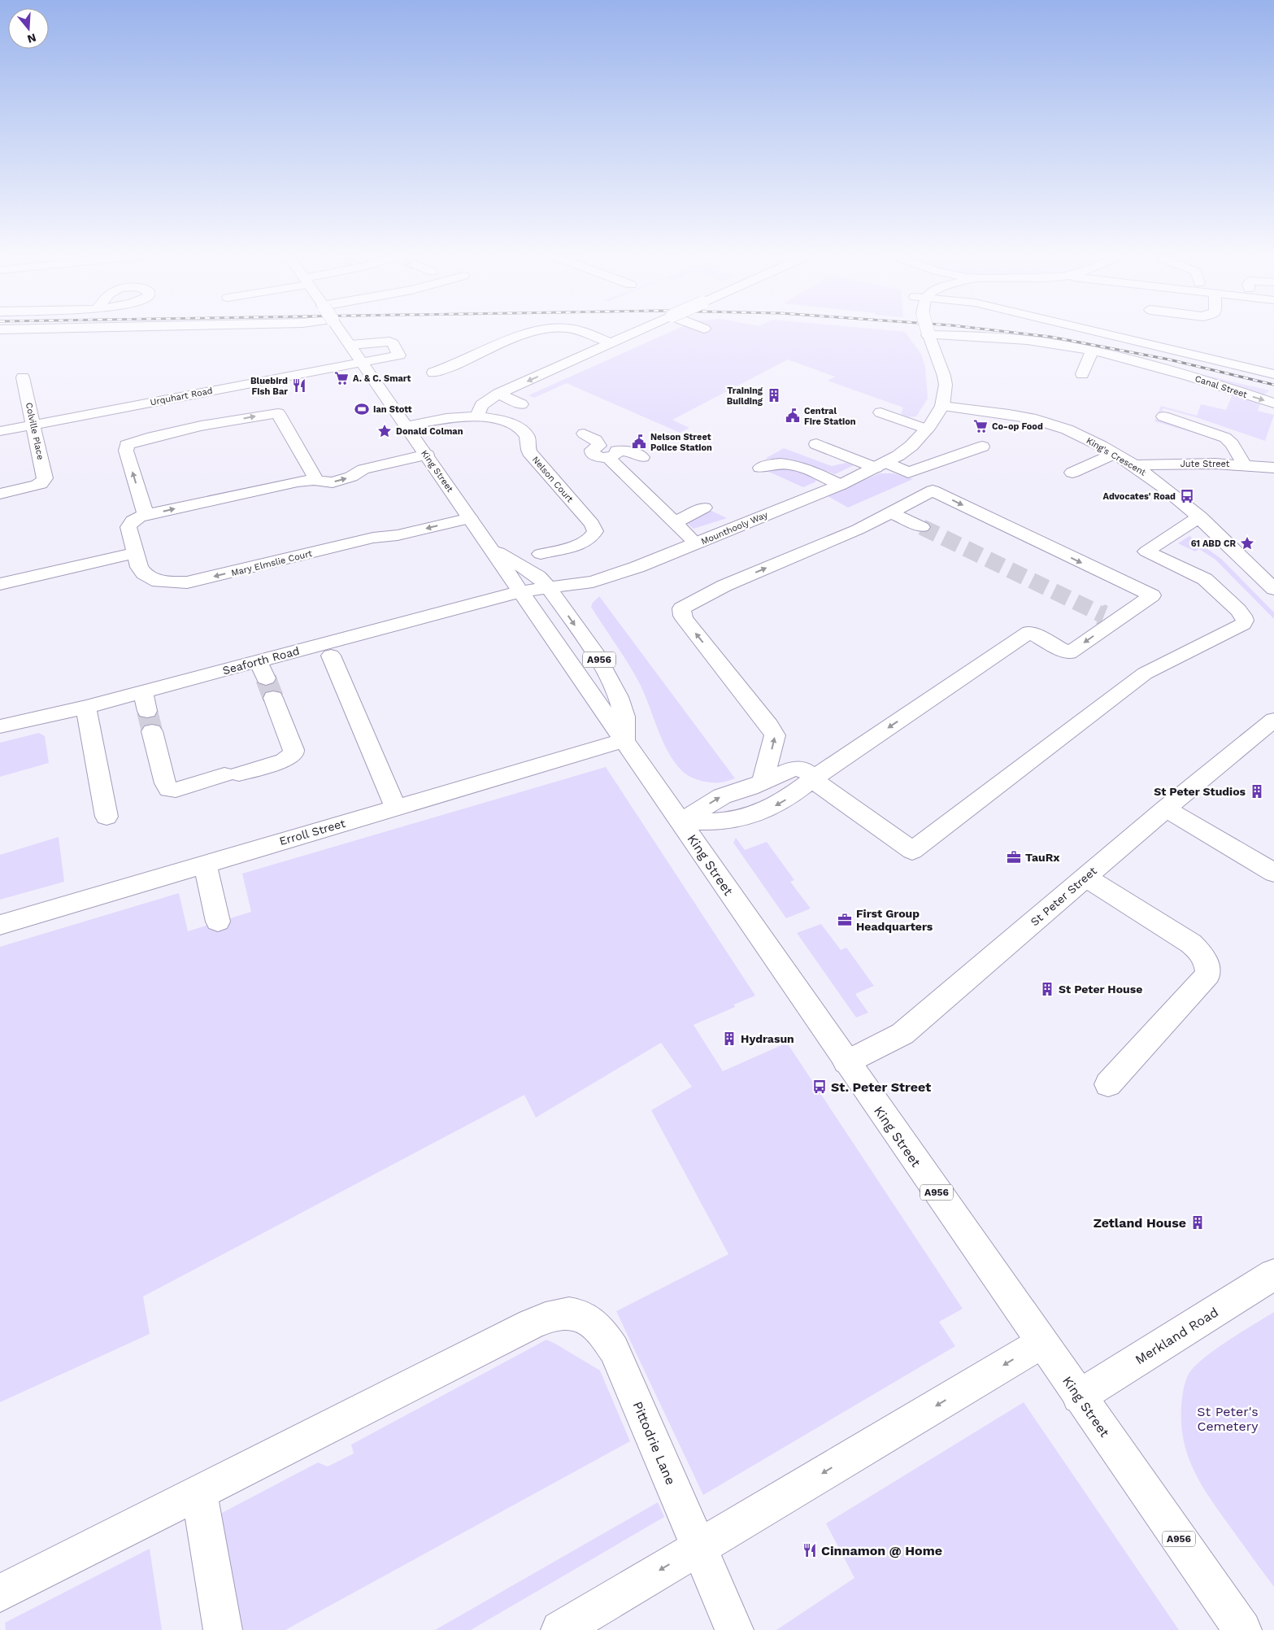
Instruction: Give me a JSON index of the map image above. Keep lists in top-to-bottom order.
{
  "streets": {
    "street": [
      "Canal Street",
      "Urquhart Road",
      "Colville Place",
      "King's Crescent",
      "Jute Street",
      "King Street",
      "Nelson Court",
      "Mounthooly Way",
      "Mary Elmslie Court",
      "A956",
      "Seaforth Road",
      "Erroll Street",
      "St Peter Street",
      "Merkland Road",
      "Pittodrie Lane"
    ]
  },
  "crossings": [
    ["Urquhart Road", "Colville Place"],
    ["Urquhart Road", "King Street"],
    ["King's Crescent", "Jute Street"],
    ["King's Crescent", "Mounthooly Way"],
    ["King Street", "Nelson Court"],
    ["King Street", "Mounthooly Way"],
    ["King Street", "Mary Elmslie Court"],
    ["King Street", "Seaforth Road"],
    ["King Street", "Erroll Street"],
    ["King Street", "St Peter Street"],
    ["King Street", "Merkland Road"],
    ["Mounthooly Way", "Seaforth Road"]
  ],
  "parks": ["St Peter's Cemetery"],
  "places": {
    "supermarket": ["A. & C. Smart", "Co-op Food"],
    "restaurant": ["Bluebird Fish Bar", "Cinnamon @ Home"],
    "building": [
      "Training Building",
      "St Peter Studios",
      "St Peter House",
      "Hydrasun",
      "Zetland House"
    ],
    "sports": ["Ian Stott"],
    "public building": ["Central Fire Station", "Nelson Street Police Station"],
    "place": ["Donald Colman", "61 ABD CR"],
    "bus stop": ["Advocates' Road", "St. Peter Street"],
    "office": ["TauRx", "First Group Headquarters"]
  },
  "north": "bottom"
}
